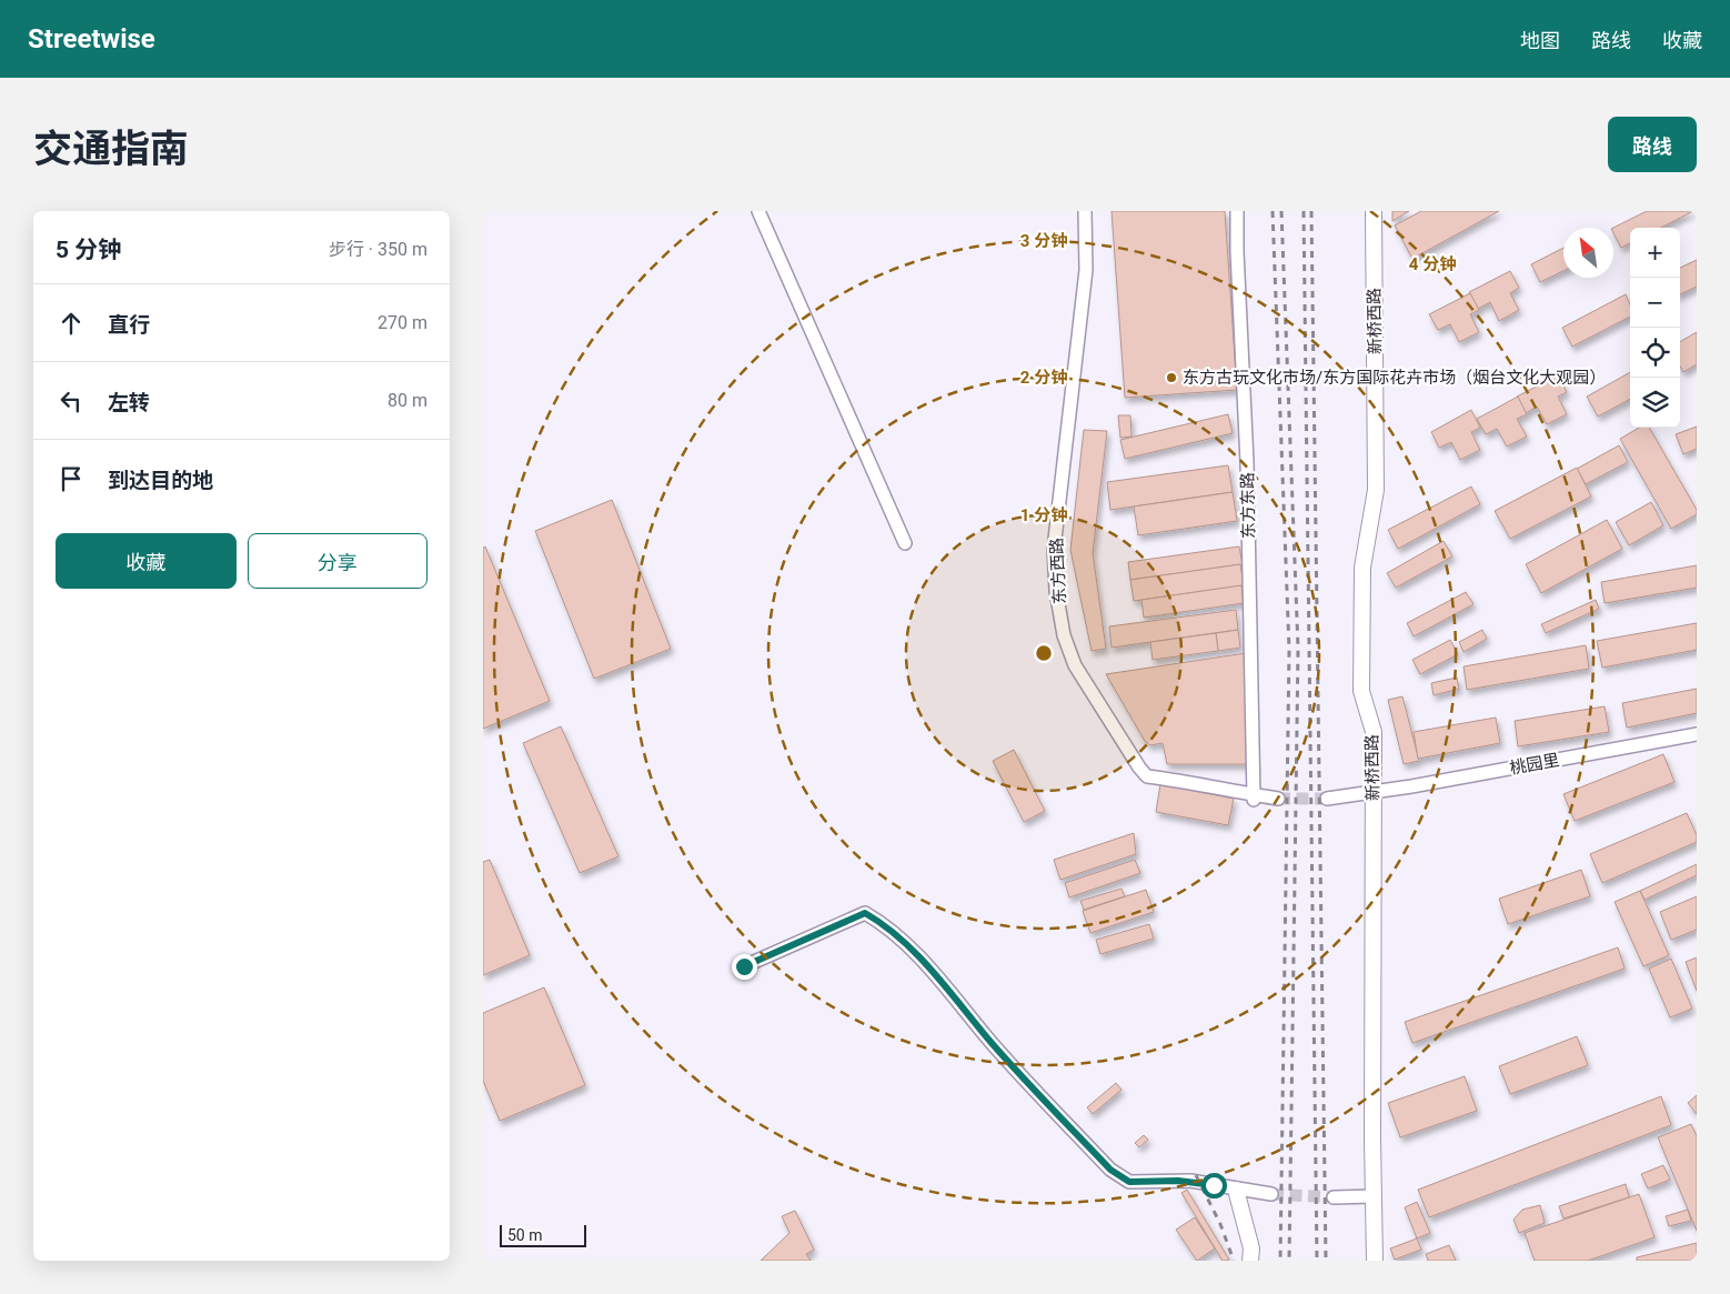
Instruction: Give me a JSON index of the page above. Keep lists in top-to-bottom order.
{
  "streets": {
    "street": [
      "新桥西路",
      "东方东路",
      "东方西路",
      "桃园里"
    ]
  },
  "crossings": [
    ["新桥西路", "桃园里"],
    ["东方东路", "东方西路"]
  ],
  "places": ["东方古玩文化市场/东方国际花卉市场（烟台文化大观园）"],
  "scale_bar": "50 m",
  "north": "top left",
  "page": {
    "header": "Streetwise",
    "nav": ["地图", "路线", "收藏"],
    "title": "交通指南",
    "buttons": [
      "路线",
      ["收藏", "分享"]
    ],
    "heading": ["5 分钟", "步行 · 350 m"],
    "map_buttons": ["+", "−"],
    "list": [
      ["直行", "270 m"],
      ["左转", "80 m"],
      "到达目的地"
    ],
    "scale": "50 m"
  },
  "rings": [
    "3 分钟",
    "4 分钟",
    "2 分钟",
    "1 分钟"
  ]
}
